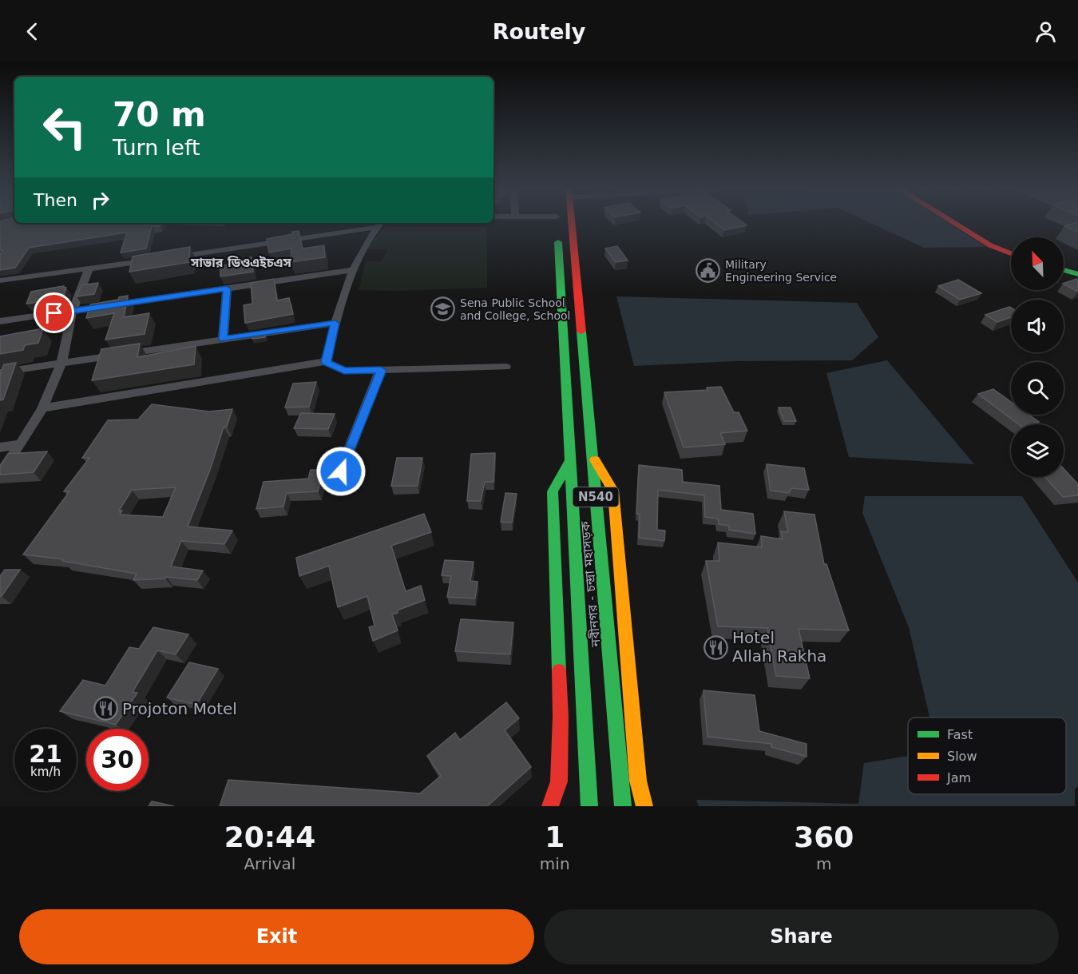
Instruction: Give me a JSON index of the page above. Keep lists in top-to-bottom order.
{
  "streets": {
    "main road": ["N540", "নবীনগর - চন্দ্রা মহাসড়ক"]
  },
  "districts": ["সাভার ডিওএইচএস"],
  "places": {
    "public building": ["Military Engineering Service"],
    "school or university": ["Sena Public School and College, School"],
    "restaurant": ["Hotel Allah Rakha", "Projoton Motel"]
  },
  "legend": ["Fast", "Slow", "Jam"],
  "north": "top left",
  "page": {
    "header": "Routely",
    "turn": ["70 m", "Turn left"],
    "then": "Then",
    "speed": "21 km/h",
    "limit": "30",
    "eta": [
      "20:44",
      "Arrival",
      "1",
      "min",
      "360",
      "m"
    ],
    "buttons": ["Exit", "Share"]
  }
}
